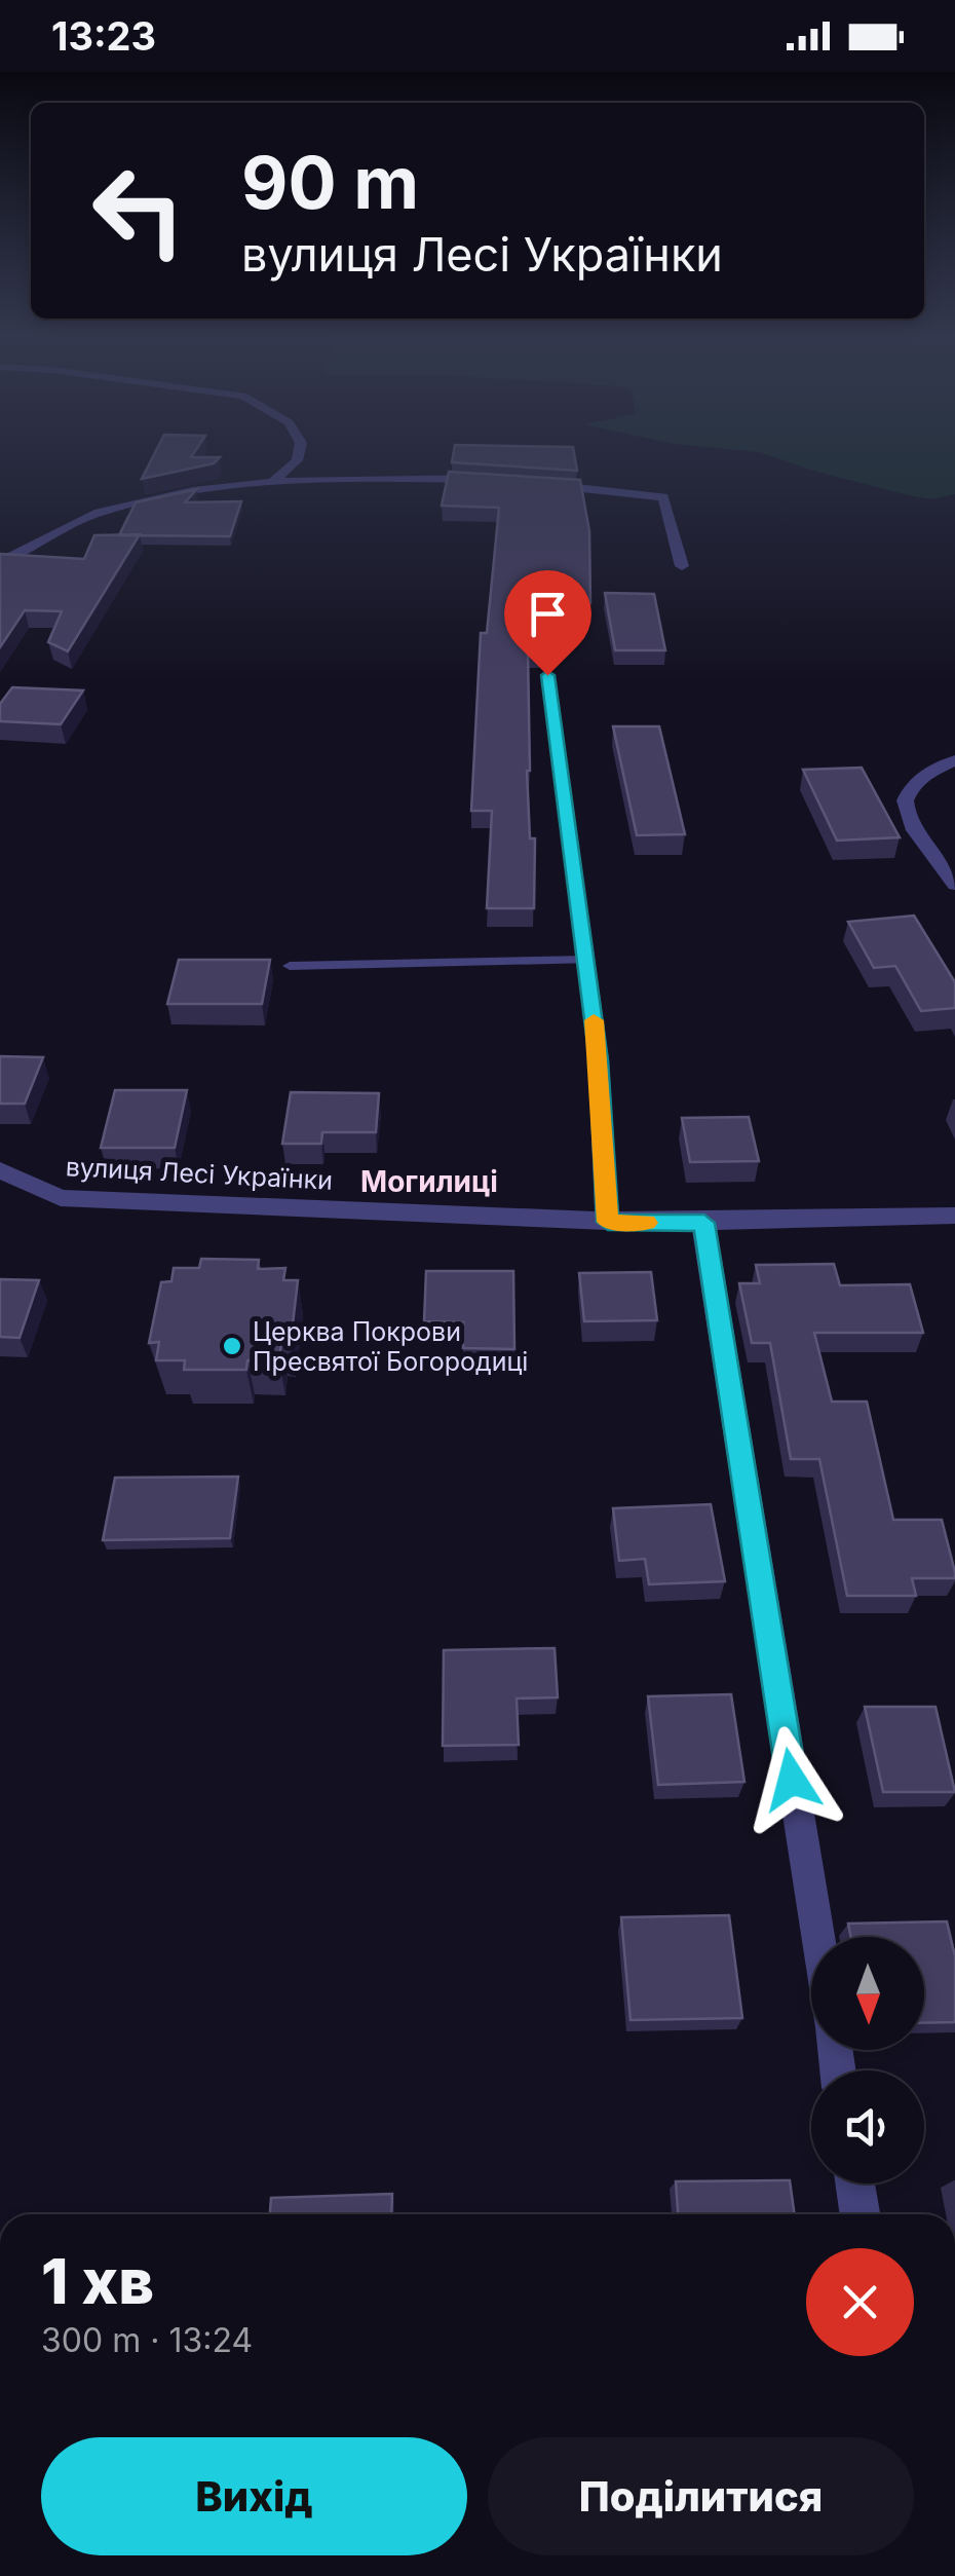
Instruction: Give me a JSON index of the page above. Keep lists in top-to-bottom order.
{
  "streets": {
    "street": ["вулиця Лесі Українки"]
  },
  "districts": ["Могилиці"],
  "places": ["Церква Покрови Пресвятої Богородиці"],
  "north": "bottom",
  "page": {
    "status": "13:23",
    "turn": ["90 m", "вулиця Лесі Українки"],
    "heading": ["1 хв", "300 m · 13:24"],
    "buttons": ["Вихід", "Поділитися"]
  }
}
